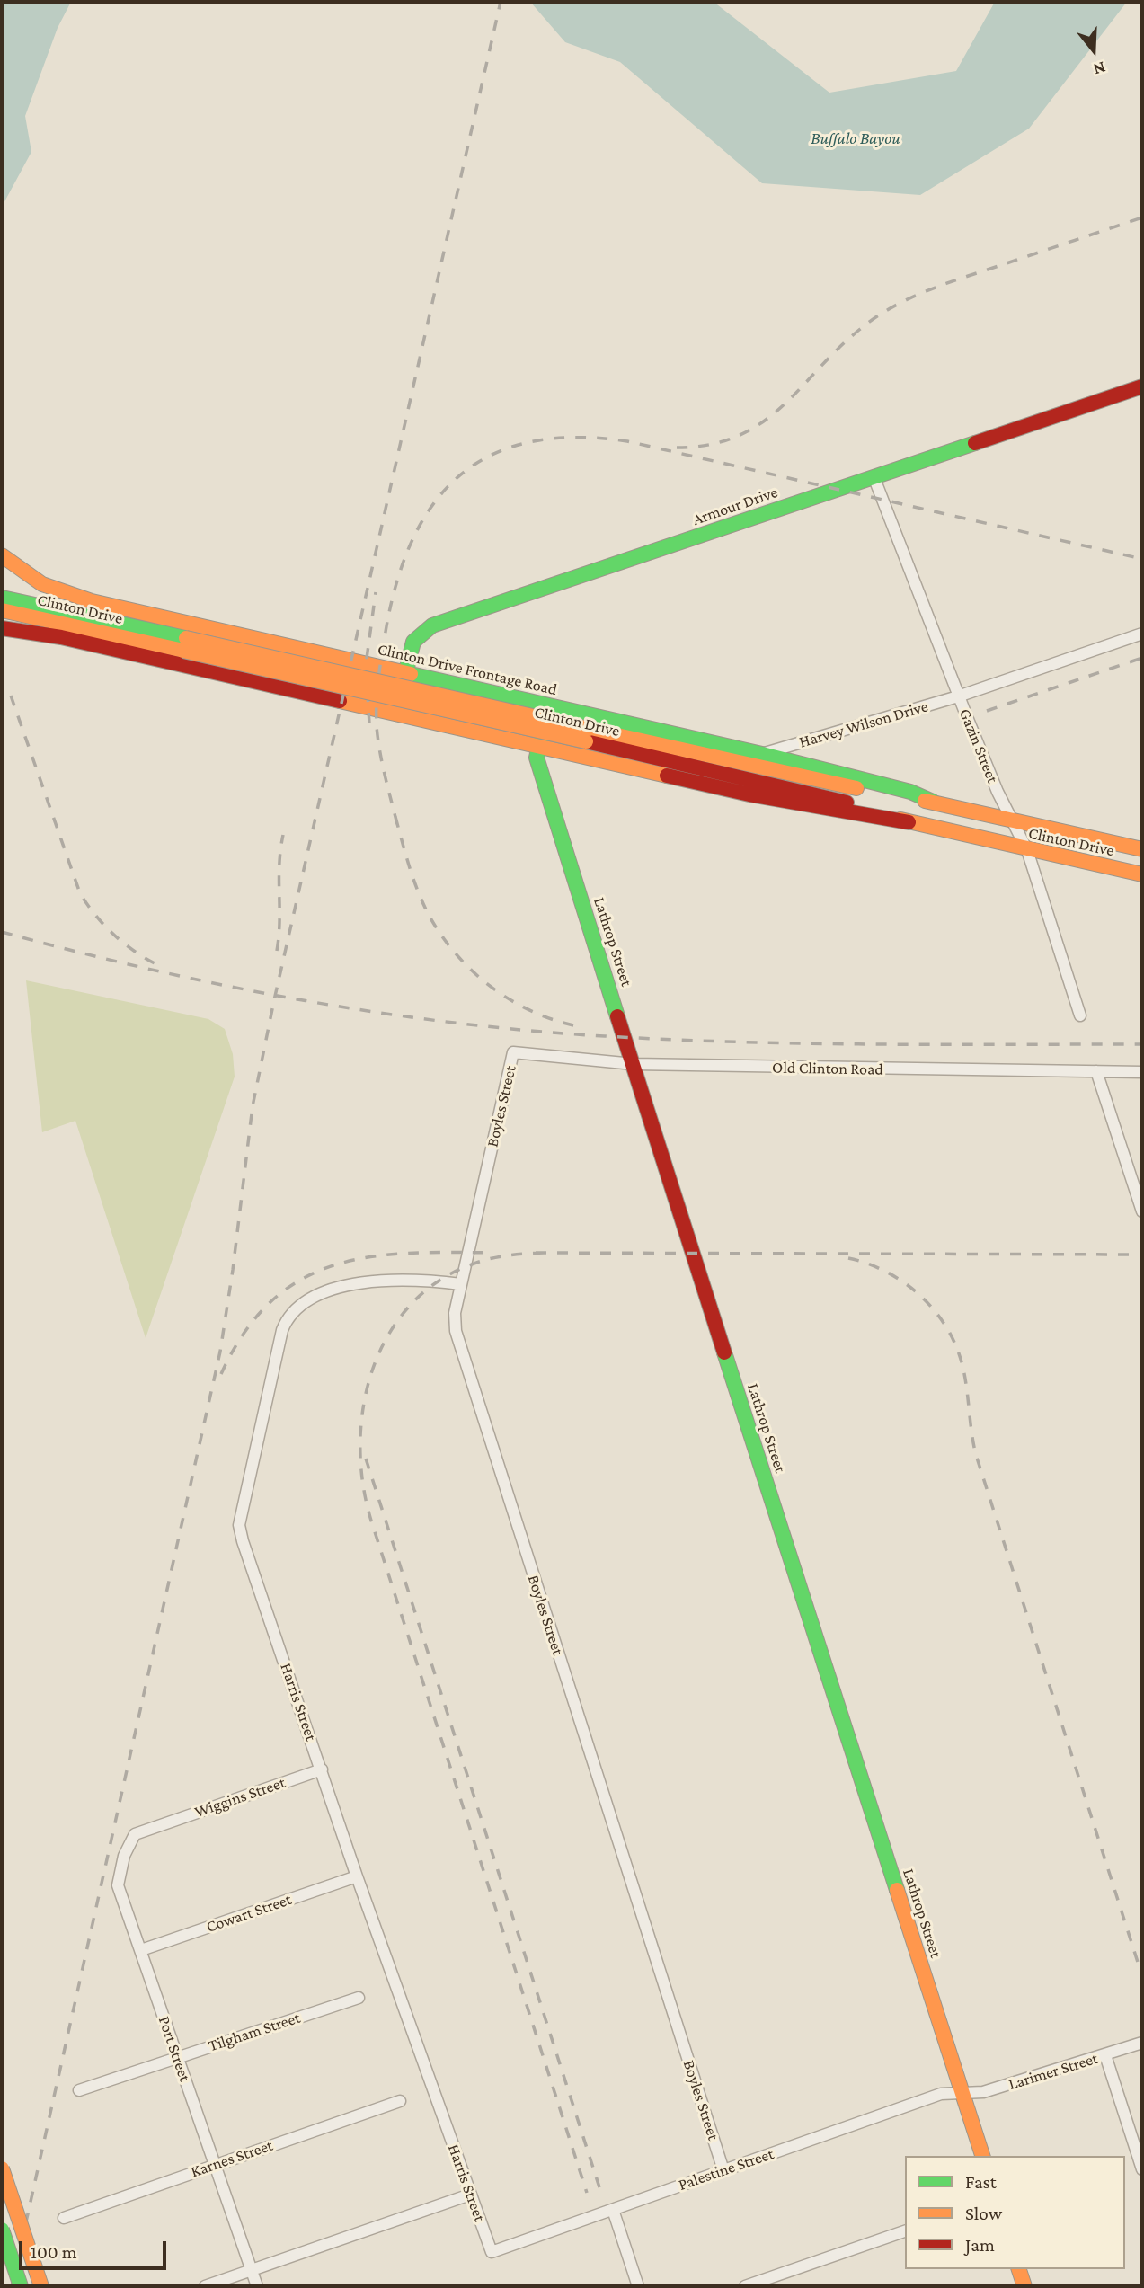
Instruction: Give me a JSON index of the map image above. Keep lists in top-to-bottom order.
{
  "streets": {
    "street": [
      "Armour Drive",
      "Clinton Drive",
      "Clinton Drive Frontage Road",
      "Harvey Wilson Drive",
      "Gazin Street",
      "Lathrop Street",
      "Old Clinton Road",
      "Boyles Street",
      "Harris Street",
      "Wiggins Street",
      "Cowart Street",
      "Tilgham Street",
      "Port Street",
      "Larimer Street",
      "Karnes Street",
      "Palestine Street"
    ]
  },
  "crossings": [
    ["Armour Drive", "Clinton Drive Frontage Road"],
    ["Armour Drive", "Gazin Street"],
    ["Clinton Drive", "Clinton Drive Frontage Road"],
    ["Clinton Drive", "Gazin Street"],
    ["Clinton Drive Frontage Road", "Harvey Wilson Drive"],
    ["Clinton Drive Frontage Road", "Lathrop Street"],
    ["Harvey Wilson Drive", "Gazin Street"],
    ["Lathrop Street", "Old Clinton Road"],
    ["Lathrop Street", "Larimer Street"],
    ["Lathrop Street", "Palestine Street"],
    ["Old Clinton Road", "Boyles Street"],
    ["Boyles Street", "Harris Street"],
    ["Boyles Street", "Palestine Street"],
    ["Harris Street", "Wiggins Street"],
    ["Harris Street", "Cowart Street"],
    ["Harris Street", "Palestine Street"],
    ["Wiggins Street", "Port Street"],
    ["Cowart Street", "Port Street"],
    ["Tilgham Street", "Port Street"],
    ["Port Street", "Karnes Street"],
    ["Larimer Street", "Palestine Street"]
  ],
  "water": ["Buffalo Bayou"],
  "legend": ["Fast", "Slow", "Jam"],
  "scale_bar": "100 m",
  "north": "bottom"
}
